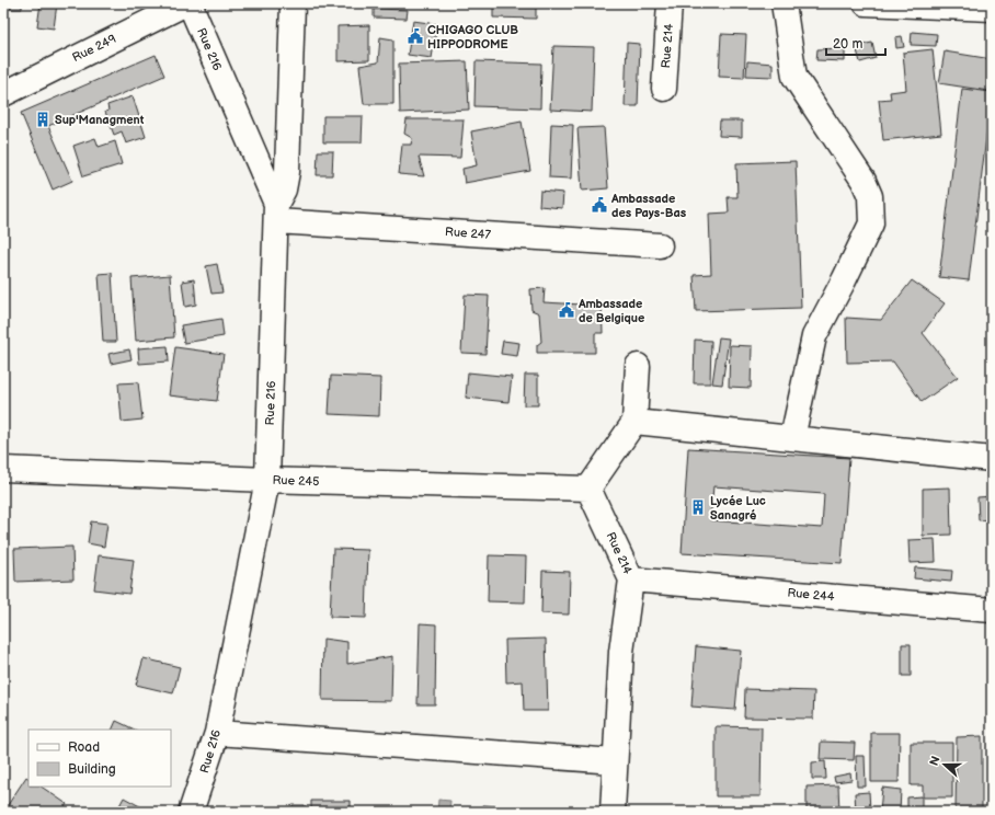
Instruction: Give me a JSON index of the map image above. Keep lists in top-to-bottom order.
{
  "streets": {
    "street": [
      "Rue 214",
      "Rue 249",
      "Rue 216",
      "Rue 247",
      "Rue 245",
      "Rue 244"
    ]
  },
  "crossings": [
    ["Rue 214", "Rue 245"],
    ["Rue 214", "Rue 244"],
    ["Rue 216", "Rue 247"],
    ["Rue 216", "Rue 245"]
  ],
  "places": {
    "public building": ["CHIGAGO CLUB HIPPODROME", "Ambassade des Pays-Bas", "Ambassade de Belgique"],
    "building": ["Sup'Managment", "Lycée Luc Sanagré"]
  },
  "legend": ["Road", "Building"],
  "scale_bar": "20 m",
  "north": "left"
}
